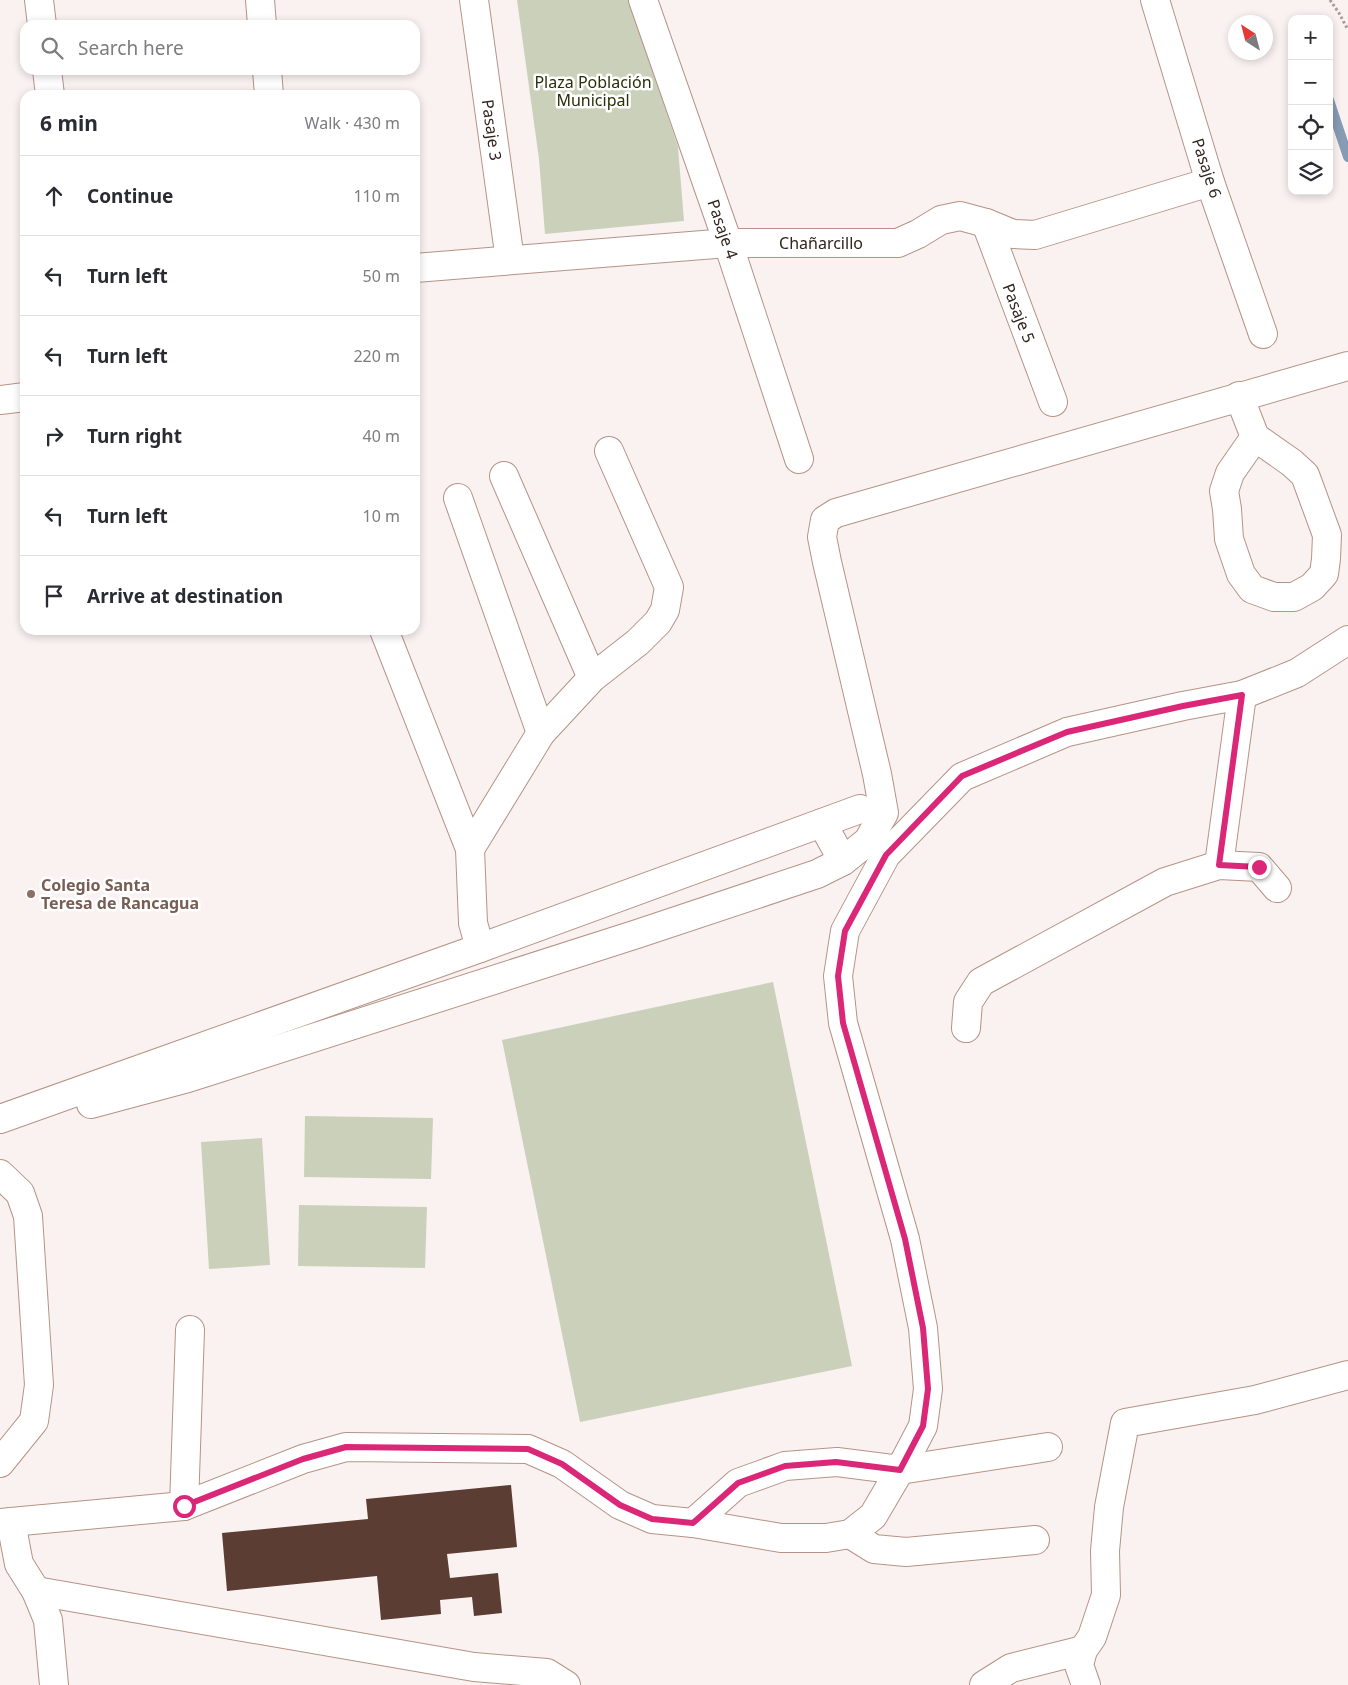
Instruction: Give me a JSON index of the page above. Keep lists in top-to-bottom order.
{
  "streets": {
    "street": [
      "Pasaje 3",
      "Pasaje 6",
      "Pasaje 4",
      "Chañarcillo",
      "Pasaje 5"
    ]
  },
  "crossings": [
    ["Pasaje 3", "Chañarcillo"],
    ["Pasaje 6", "Chañarcillo"],
    ["Pasaje 4", "Chañarcillo"],
    ["Chañarcillo", "Pasaje 5"]
  ],
  "parks": ["Plaza Población Municipal"],
  "places": ["Colegio Santa Teresa de Rancagua"],
  "north": "top left",
  "page": {
    "map_buttons": ["+", "−"],
    "search": "Search here",
    "heading": ["6 min", "Walk · 430 m"],
    "list": [
      ["Continue", "110 m"],
      ["Turn left", "50 m"],
      ["Turn left", "220 m"],
      ["Turn right", "40 m"],
      ["Turn left", "10 m"],
      "Arrive at destination"
    ]
  }
}
